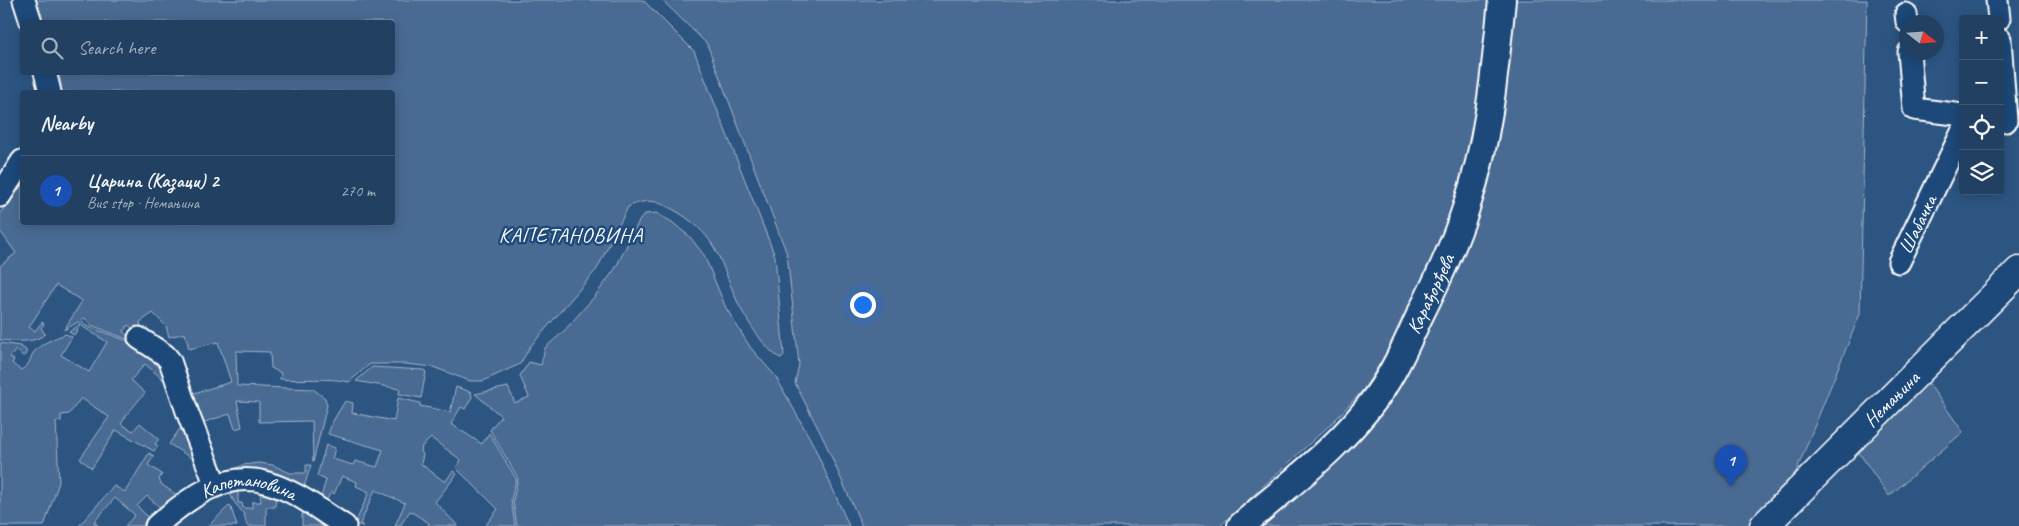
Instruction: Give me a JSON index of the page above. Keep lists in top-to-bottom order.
{
  "streets": {
    "main road": ["Немањина"],
    "street": ["Шабачка", "Карађорђева", "Капетановина"]
  },
  "districts": ["КАПЕТАНОВИНА"],
  "north": "right",
  "page": {
    "map_buttons": ["+", "−"],
    "search": "Search here",
    "heading": "Nearby",
    "list": [
      {
        "mark": "1",
        "name": "Царина (Казаци) 2",
        "note": "Bus stop · Немањина",
        "value": "270 m"
      }
    ],
    "pins": "1"
  }
}
